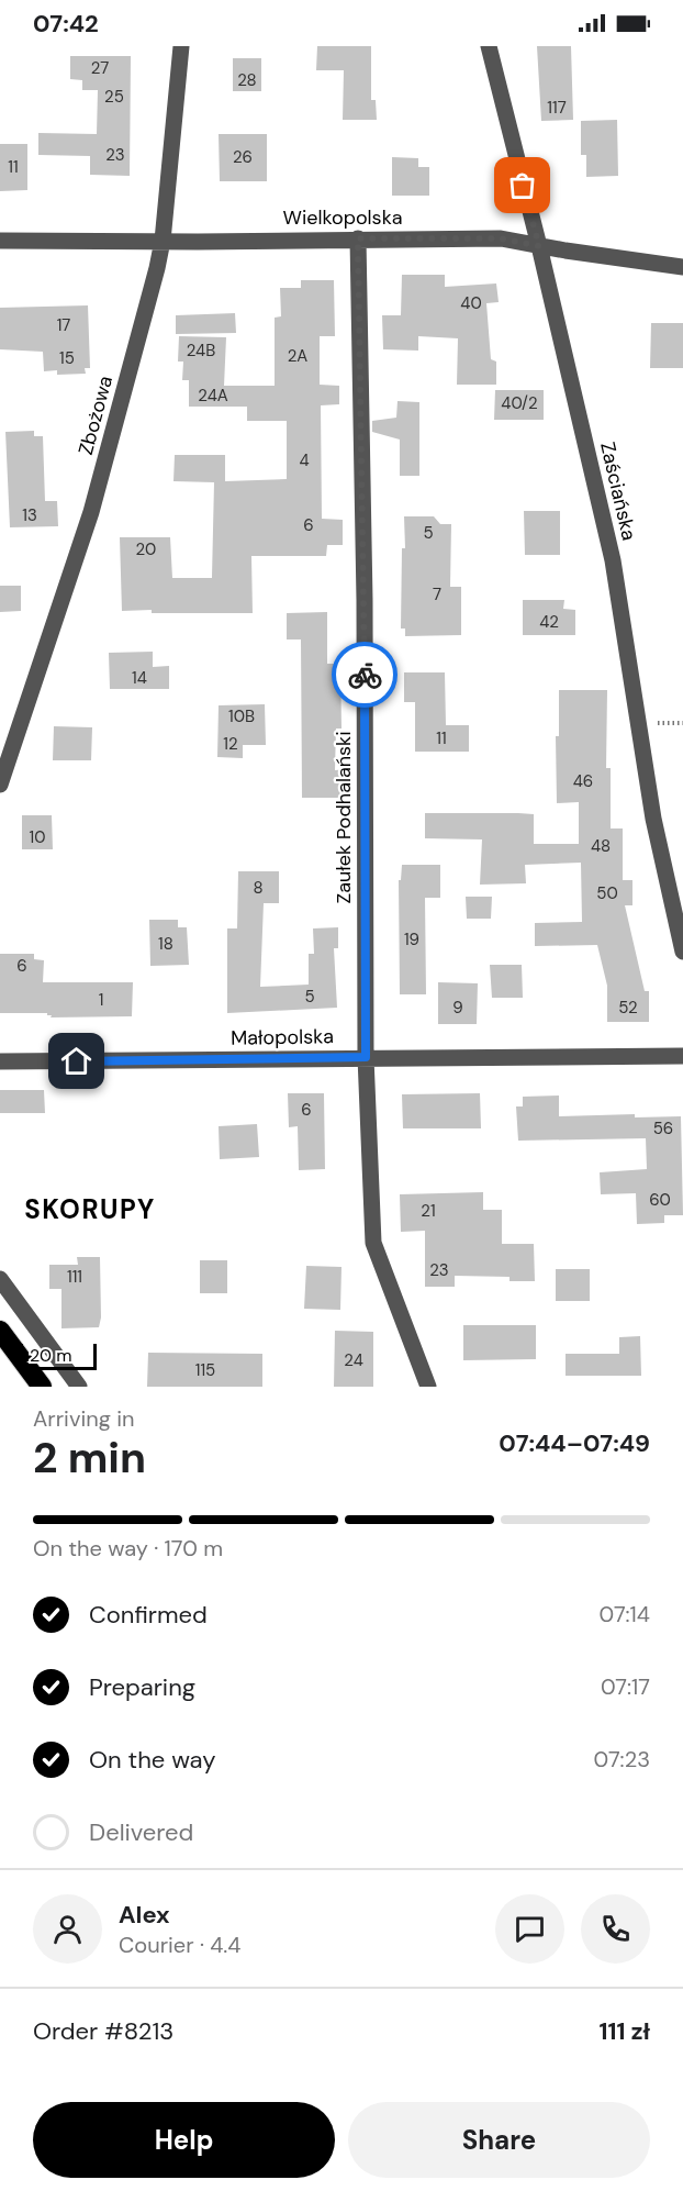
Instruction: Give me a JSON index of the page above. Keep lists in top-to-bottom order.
{
  "streets": {
    "street": [
      "Wielkopolska",
      "Zbożowa",
      "Zaściańska",
      "Zaułek Podhalański",
      "Małopolska"
    ]
  },
  "crossings": [
    ["Wielkopolska", "Zbożowa"],
    ["Wielkopolska", "Zaściańska"],
    ["Wielkopolska", "Zaułek Podhalański"],
    ["Zaułek Podhalański", "Małopolska"]
  ],
  "districts": ["SKORUPY"],
  "house_numbers": [
    "27",
    "28",
    "25",
    "117",
    "23",
    "26",
    "11",
    "40",
    "17",
    "24B",
    "2A",
    "15",
    "24A",
    "40/2",
    "4",
    "13",
    "6",
    "5",
    "20",
    "7",
    "42",
    "14",
    "10B",
    "11",
    "12",
    "46",
    "10",
    "48",
    "8",
    "50",
    "19",
    "18",
    "6",
    "5",
    "1",
    "9",
    "52",
    "6",
    "56",
    "60",
    "21",
    "23",
    "111",
    "24",
    "115"
  ],
  "scale_bar": "20 m",
  "page": {
    "status": "07:42",
    "scale": "20 m",
    "heading": ["2 min", "Arriving in", "07:44–07:49"],
    "panel": [
      "Alex",
      "Courier · 4.4",
      "Order #8213",
      "111 zł"
    ],
    "bar": "On the way · 170 m",
    "list": [
      ["Confirmed", "07:14"],
      ["Preparing", "07:17"],
      ["On the way", "07:23"],
      "Delivered"
    ],
    "buttons": ["Help", "Share"]
  }
}
